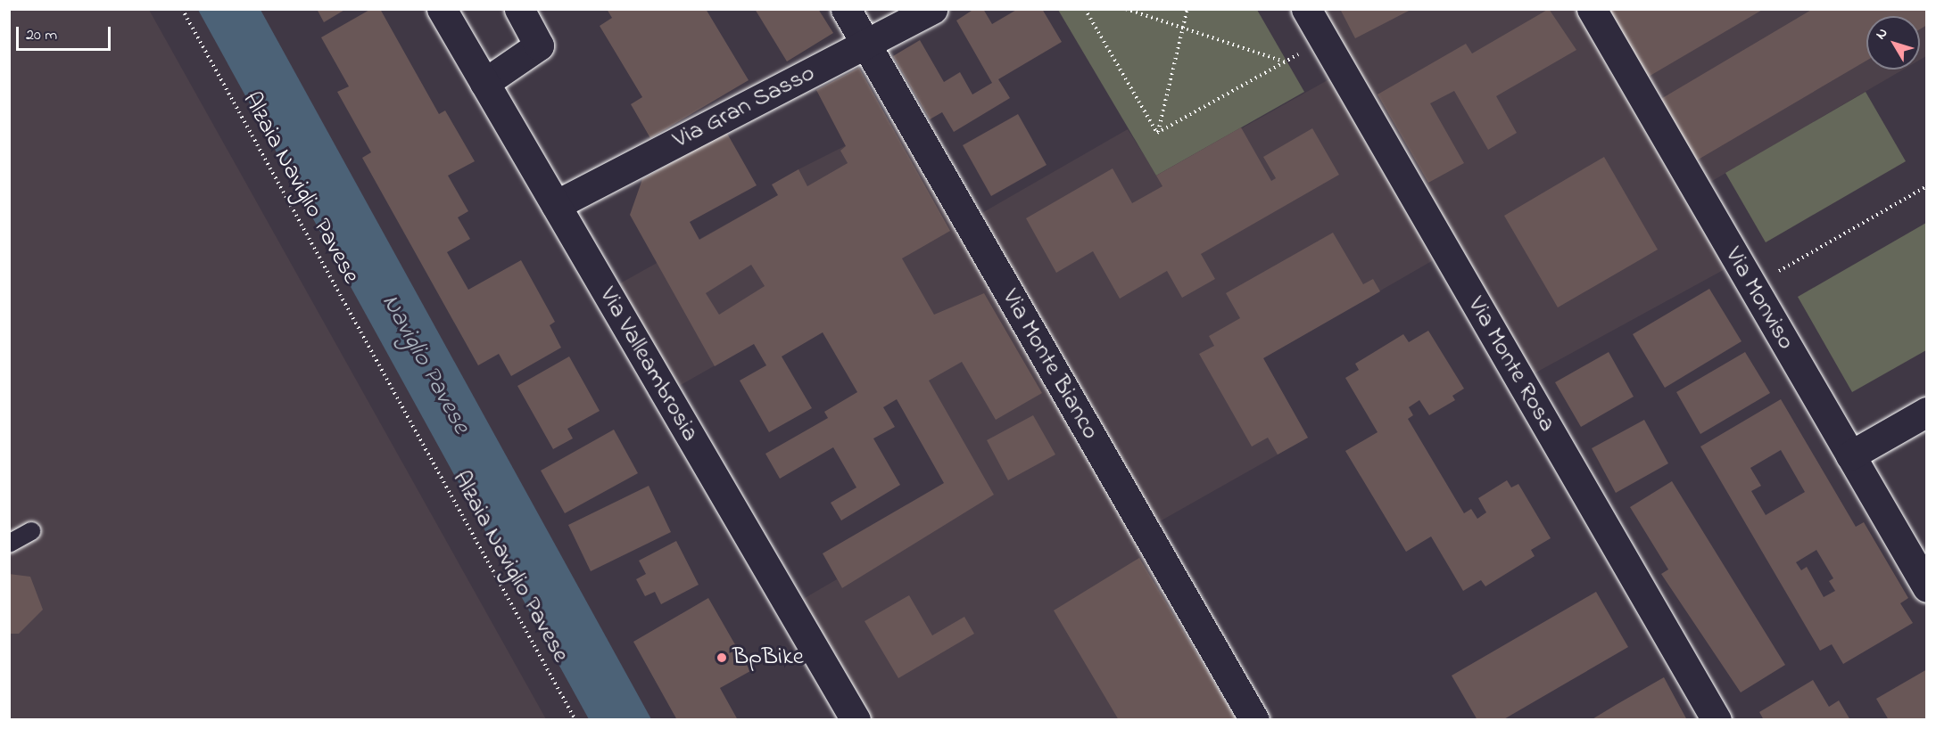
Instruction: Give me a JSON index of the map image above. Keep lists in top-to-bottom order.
{
  "streets": {
    "street": [
      "Via Gran Sasso",
      "Via Monviso",
      "Via Valleambrosia",
      "Via Monte Bianco",
      "Via Monte Rosa"
    ],
    "path": ["Alzaia Naviglio Pavese"]
  },
  "crossings": [
    ["Via Gran Sasso", "Via Valleambrosia"],
    ["Via Gran Sasso", "Via Monte Bianco"]
  ],
  "water": ["Naviglio Pavese"],
  "places": ["BpBike"],
  "scale_bar": "20 m",
  "north": "top left"
}
